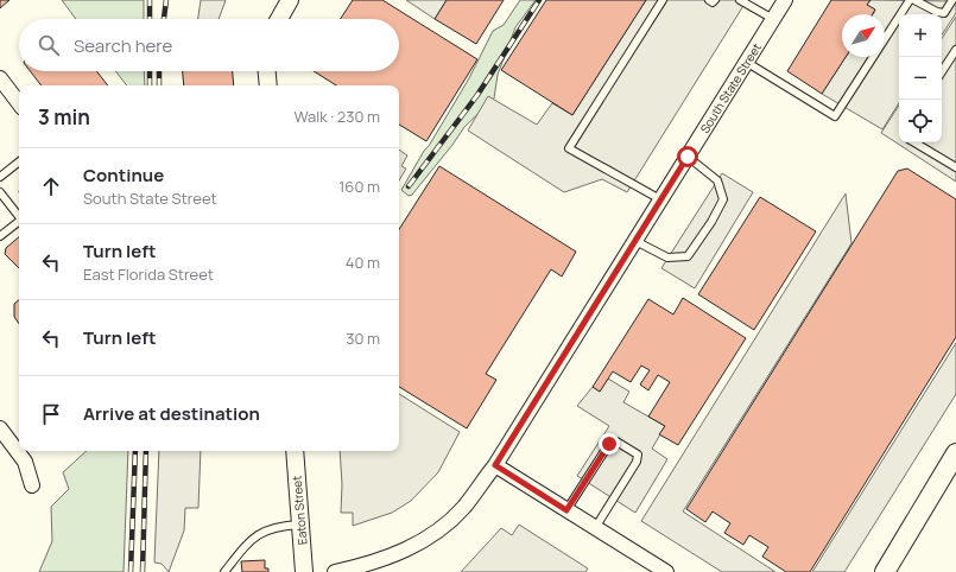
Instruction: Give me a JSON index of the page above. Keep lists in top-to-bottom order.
{
  "streets": {
    "street": ["South State Street", "Eaton Street"]
  },
  "north": "top right",
  "page": {
    "map_buttons": ["+", "−"],
    "search": "Search here",
    "heading": ["3 min", "Walk · 230 m"],
    "list": [
      ["Continue", "South State Street", "160 m"],
      ["Turn left", "East Florida Street", "40 m"],
      ["Turn left", "30 m"],
      "Arrive at destination"
    ]
  }
}
